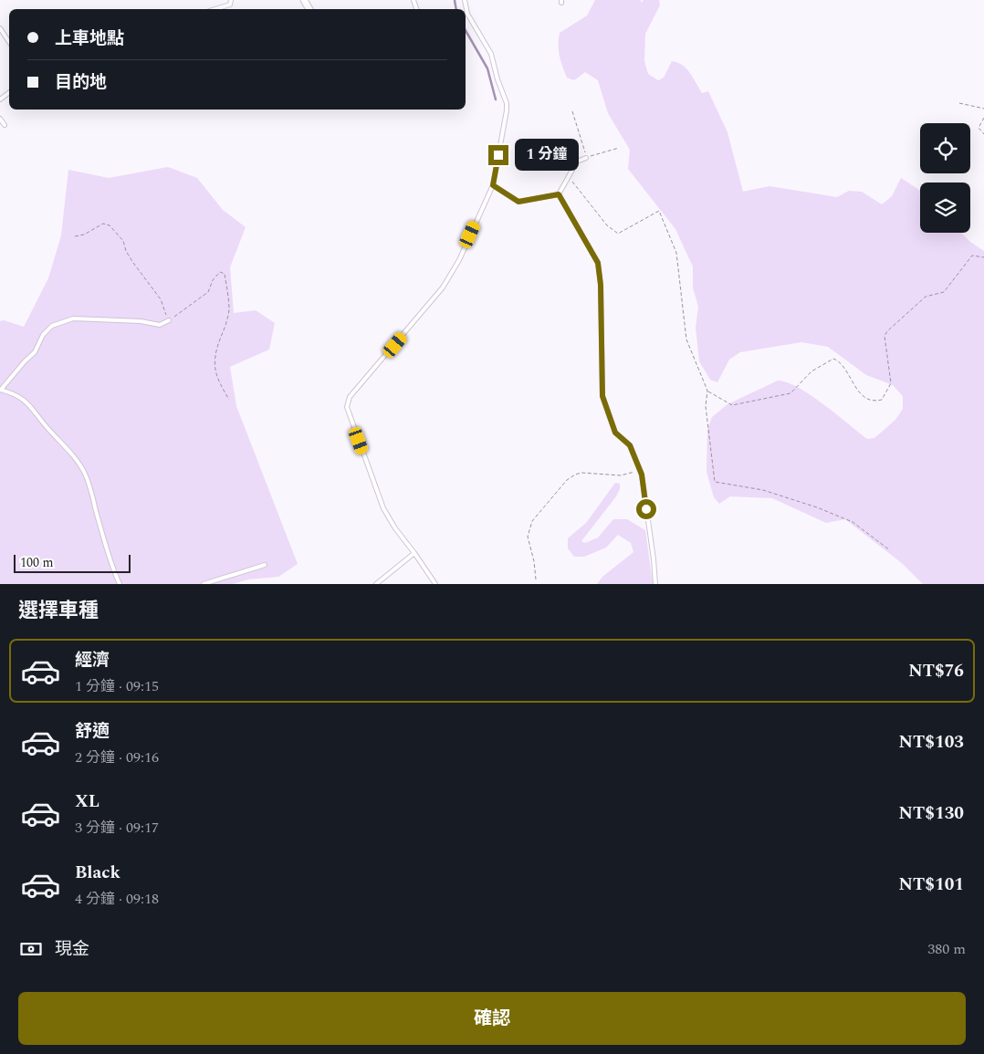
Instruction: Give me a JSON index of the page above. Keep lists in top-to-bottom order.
{
  "scale_bar": "100 m",
  "page": {
    "banner": ["上車地點", "目的地"],
    "bubble": "1 分鐘",
    "scale": "100 m",
    "heading": "選擇車種",
    "list": [
      {
        "name": "經濟",
        "note": "1 分鐘 · 09:15",
        "value": "NT$76"
      },
      {
        "name": "舒適",
        "note": "2 分鐘 · 09:16",
        "value": "NT$103"
      },
      {
        "name": "XL",
        "note": "3 分鐘 · 09:17",
        "value": "NT$130"
      },
      {
        "name": "Black",
        "note": "4 分鐘 · 09:18",
        "value": "NT$101"
      }
    ],
    "pay": ["現金", "380 m"],
    "buttons": "確認"
  }
}
